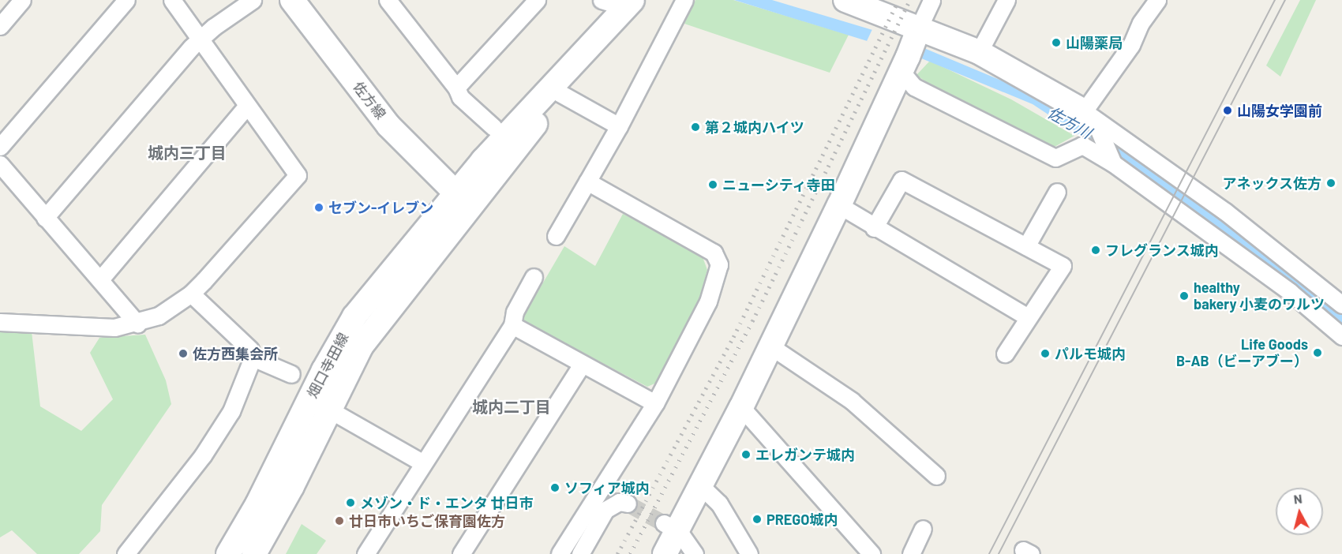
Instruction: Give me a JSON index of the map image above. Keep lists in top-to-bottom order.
{
  "streets": {
    "street": ["佐方線", "畑口寺田線"]
  },
  "crossings": [
    ["佐方線", "畑口寺田線"]
  ],
  "districts": ["城内三丁目", "城内二丁目"],
  "water": ["佐方川"],
  "places": [
    "山陽薬局",
    "山陽女学園前",
    "第２城内ハイツ",
    "アネックス佐方",
    "ニューシティ寺田",
    "セブン-イレブン",
    "フレグランス城内",
    "healthy bakery 小麦のワルツ",
    "Life Goods B-AB（ビーアブー）",
    "佐方西集会所",
    "パルモ城内",
    "エレガンテ城内",
    "ソフィア城内",
    "メゾン・ド・エンタ 廿日市",
    "PREGO城内",
    "廿日市いちご保育園佐方"
  ],
  "north": "top"
}
